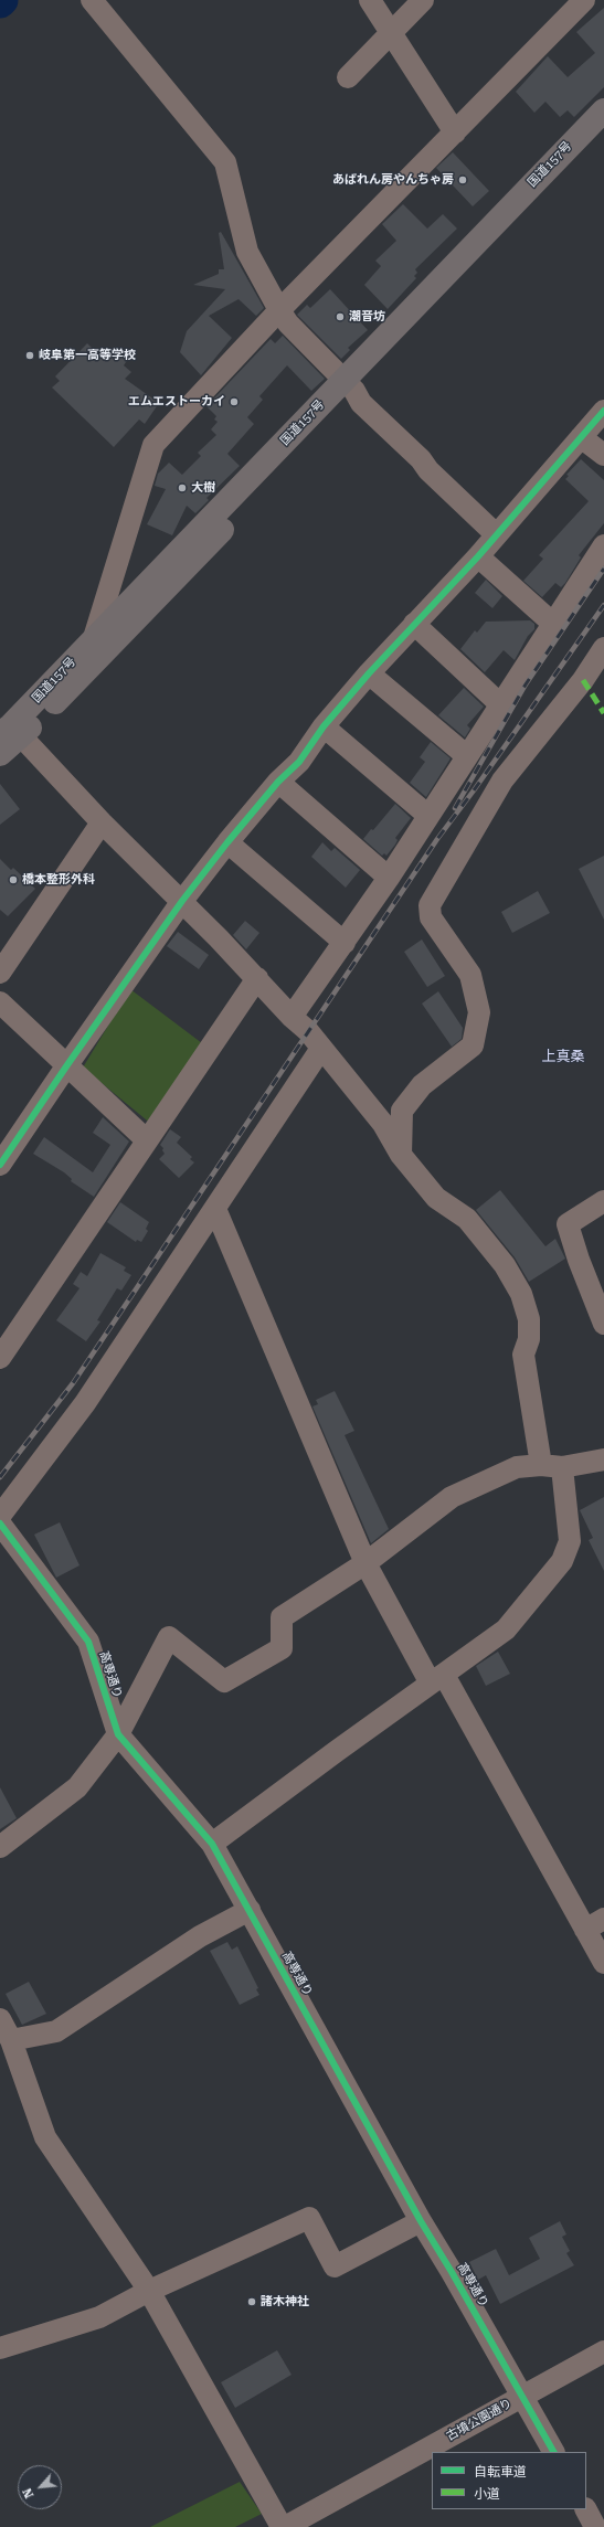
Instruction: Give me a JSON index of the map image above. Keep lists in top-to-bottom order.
{
  "streets": {
    "highway": ["国道157号"],
    "street": ["高専通り", "古墳公園通り"]
  },
  "crossings": [
    ["高専通り", "古墳公園通り"]
  ],
  "districts": ["上真桑"],
  "places": [
    "あばれん房やんちゃ房",
    "潮音坊",
    "岐阜第一高等学校",
    "エムエストーカイ",
    "大樹",
    "橋本整形外科",
    "諸木神社"
  ],
  "legend": ["自転車道", "小道"],
  "north": "bottom left"
}
